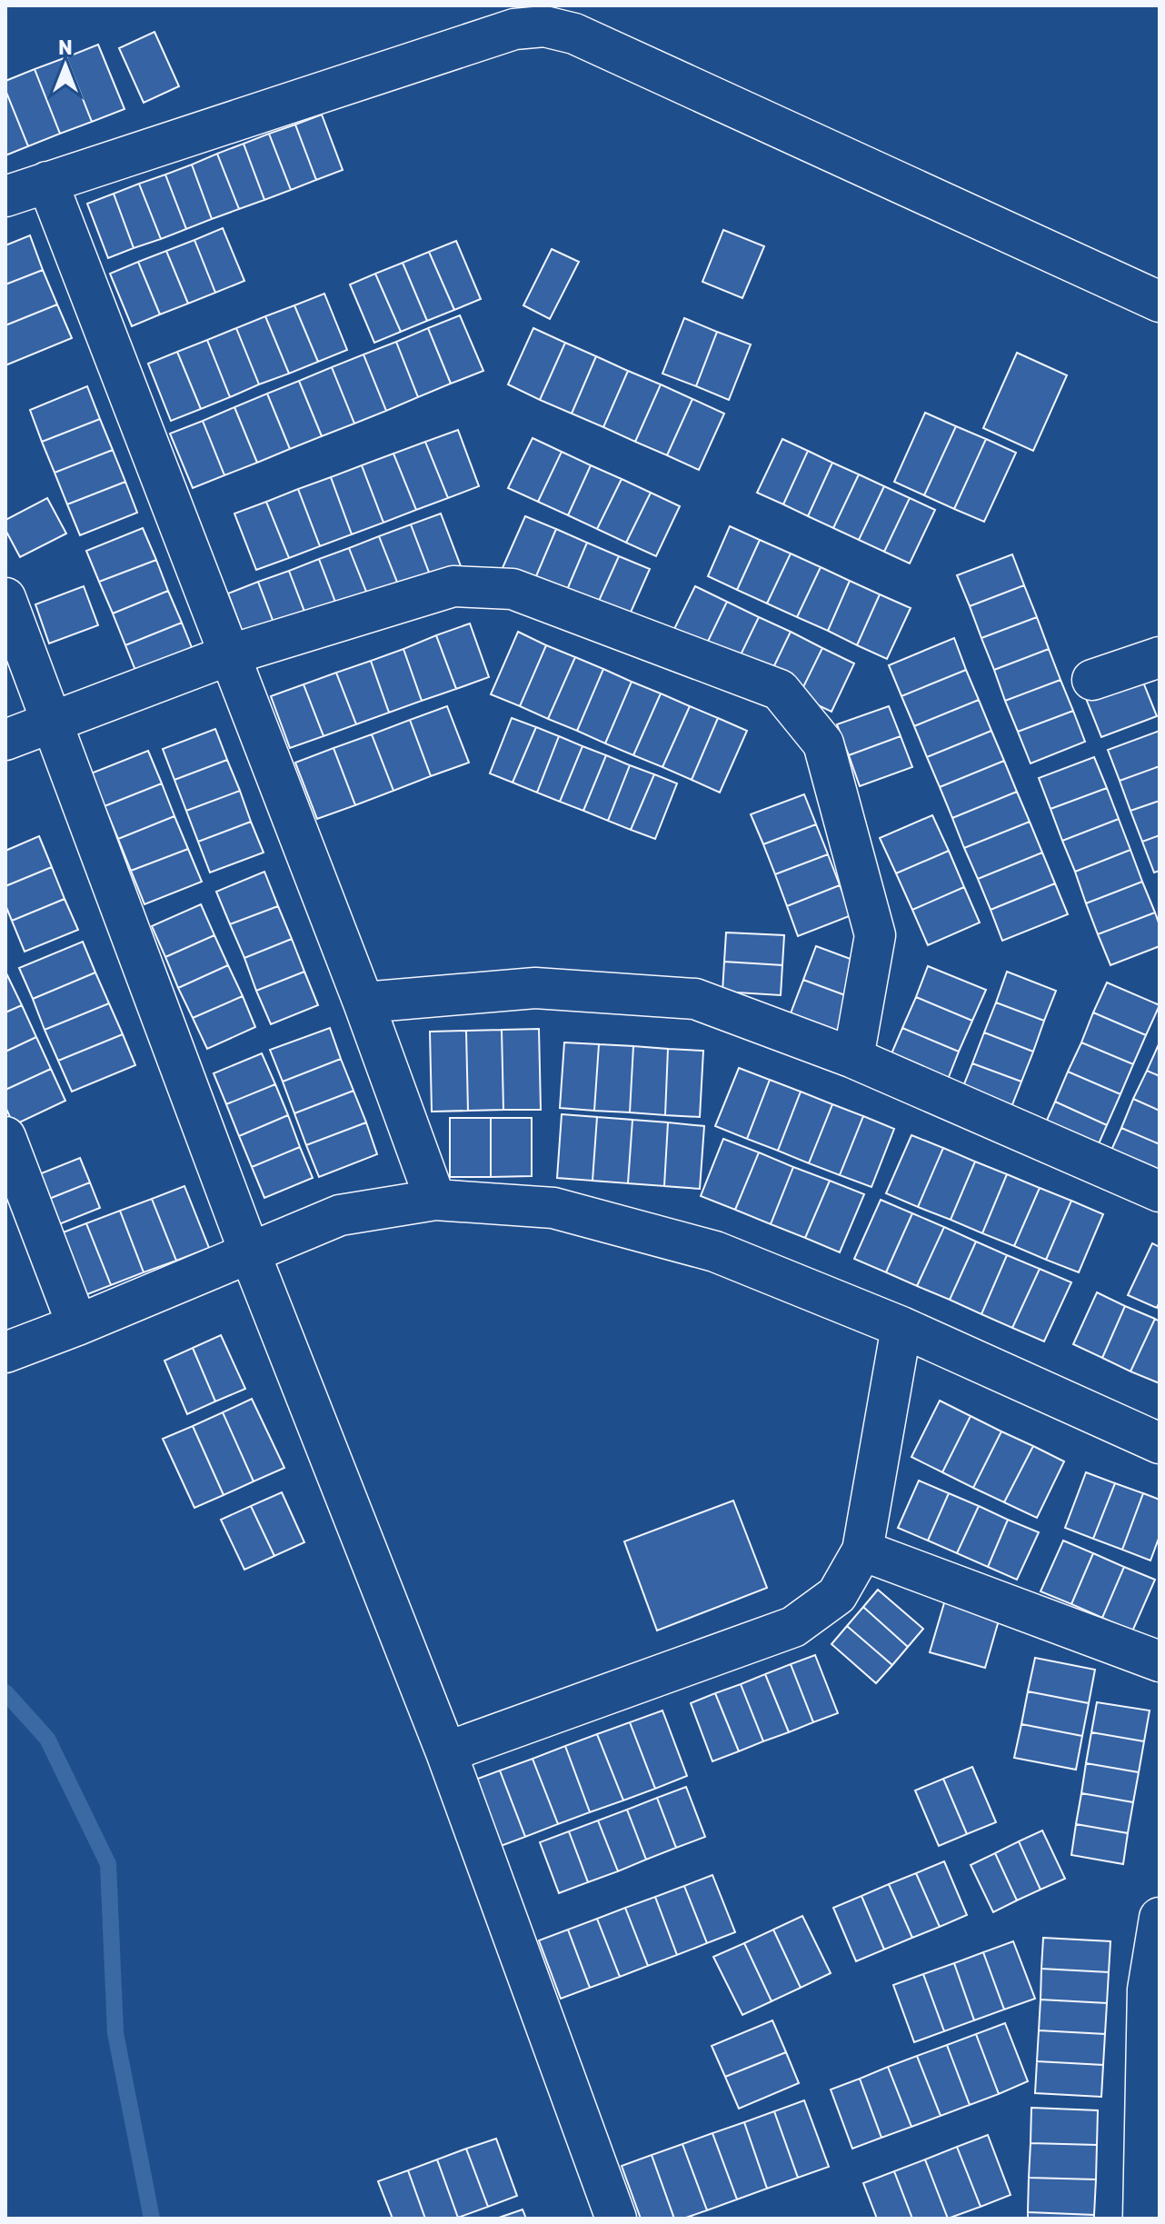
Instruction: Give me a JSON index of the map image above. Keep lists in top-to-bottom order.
{
  "north": "top"
}
